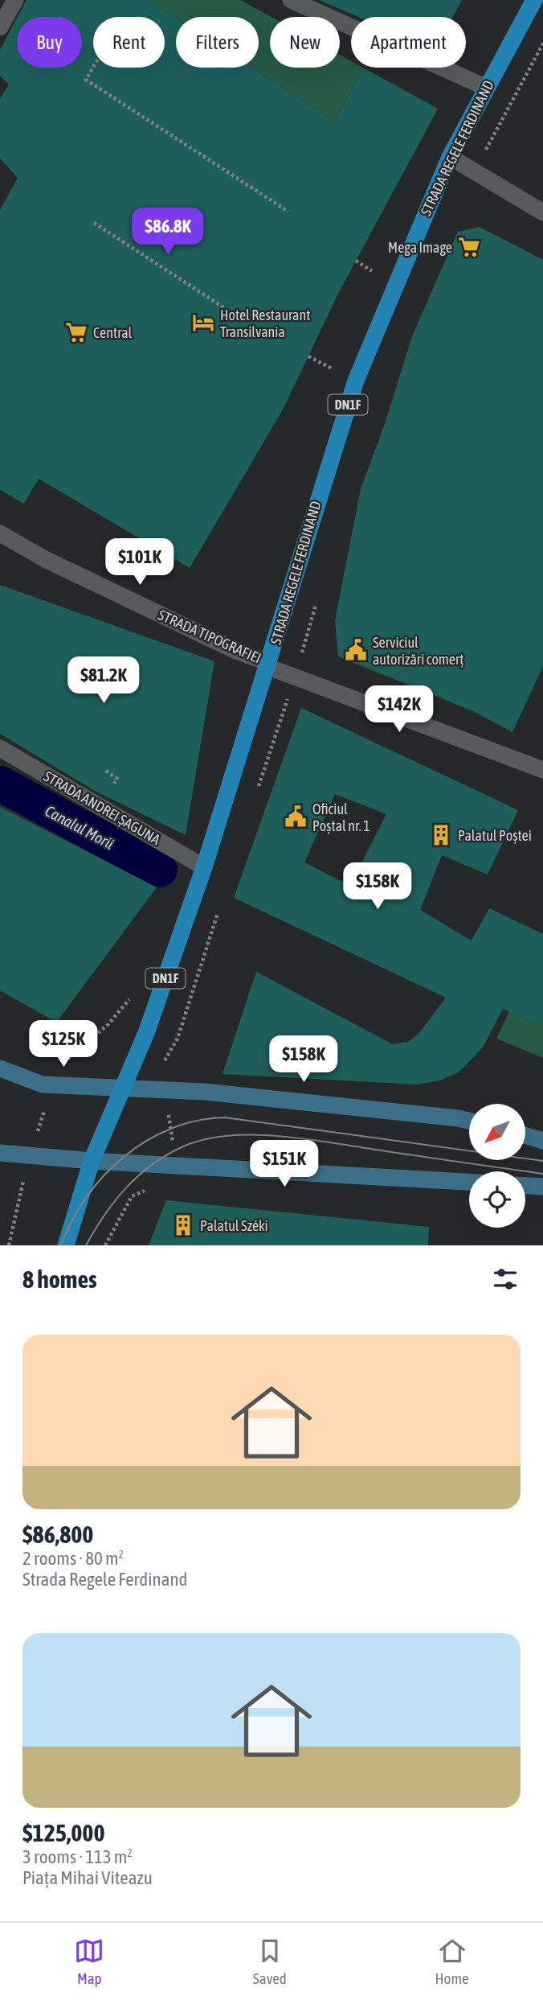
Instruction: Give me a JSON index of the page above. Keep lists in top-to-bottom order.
{
  "streets": {
    "main road": ["STRADA REGELE FERDINAND", "DN1F"],
    "street": ["STRADA TIPOGRAFIEI", "STRADA ANDREI ȘAGUNA"]
  },
  "crossings": [
    ["STRADA REGELE FERDINAND", "DN1F"],
    ["STRADA REGELE FERDINAND", "STRADA TIPOGRAFIEI"],
    ["STRADA REGELE FERDINAND", "STRADA ANDREI ȘAGUNA"]
  ],
  "water": ["Canalul Morii"],
  "places": {
    "supermarket": ["Mega Image", "Central"],
    "hotel": ["Hotel Restaurant Transilvania"],
    "public building": ["Serviciul autorizări comerț", "Oficiul Poștal nr. 1"],
    "building": ["Palatul Poștei", "Palatul Széki"]
  },
  "north": "bottom left",
  "page": {
    "chip": [
      "Buy",
      "Rent",
      "Filters",
      "New",
      "Apartment"
    ],
    "price": [
      "$86.8K",
      "$101K",
      "$81.2K",
      "$142K",
      "$158K",
      "$125K",
      "$158K",
      "$151K"
    ],
    "heading": "8 homes",
    "list": [
      {
        "name": "$86,800",
        "note": "2 rooms · 80 m² · Strada Regele Ferdinand"
      },
      {
        "name": "$125,000",
        "note": "3 rooms · 113 m² · Piața Mihai Viteazu"
      }
    ],
    "tabs": ["Map", "Saved", "Home"]
  }
}
